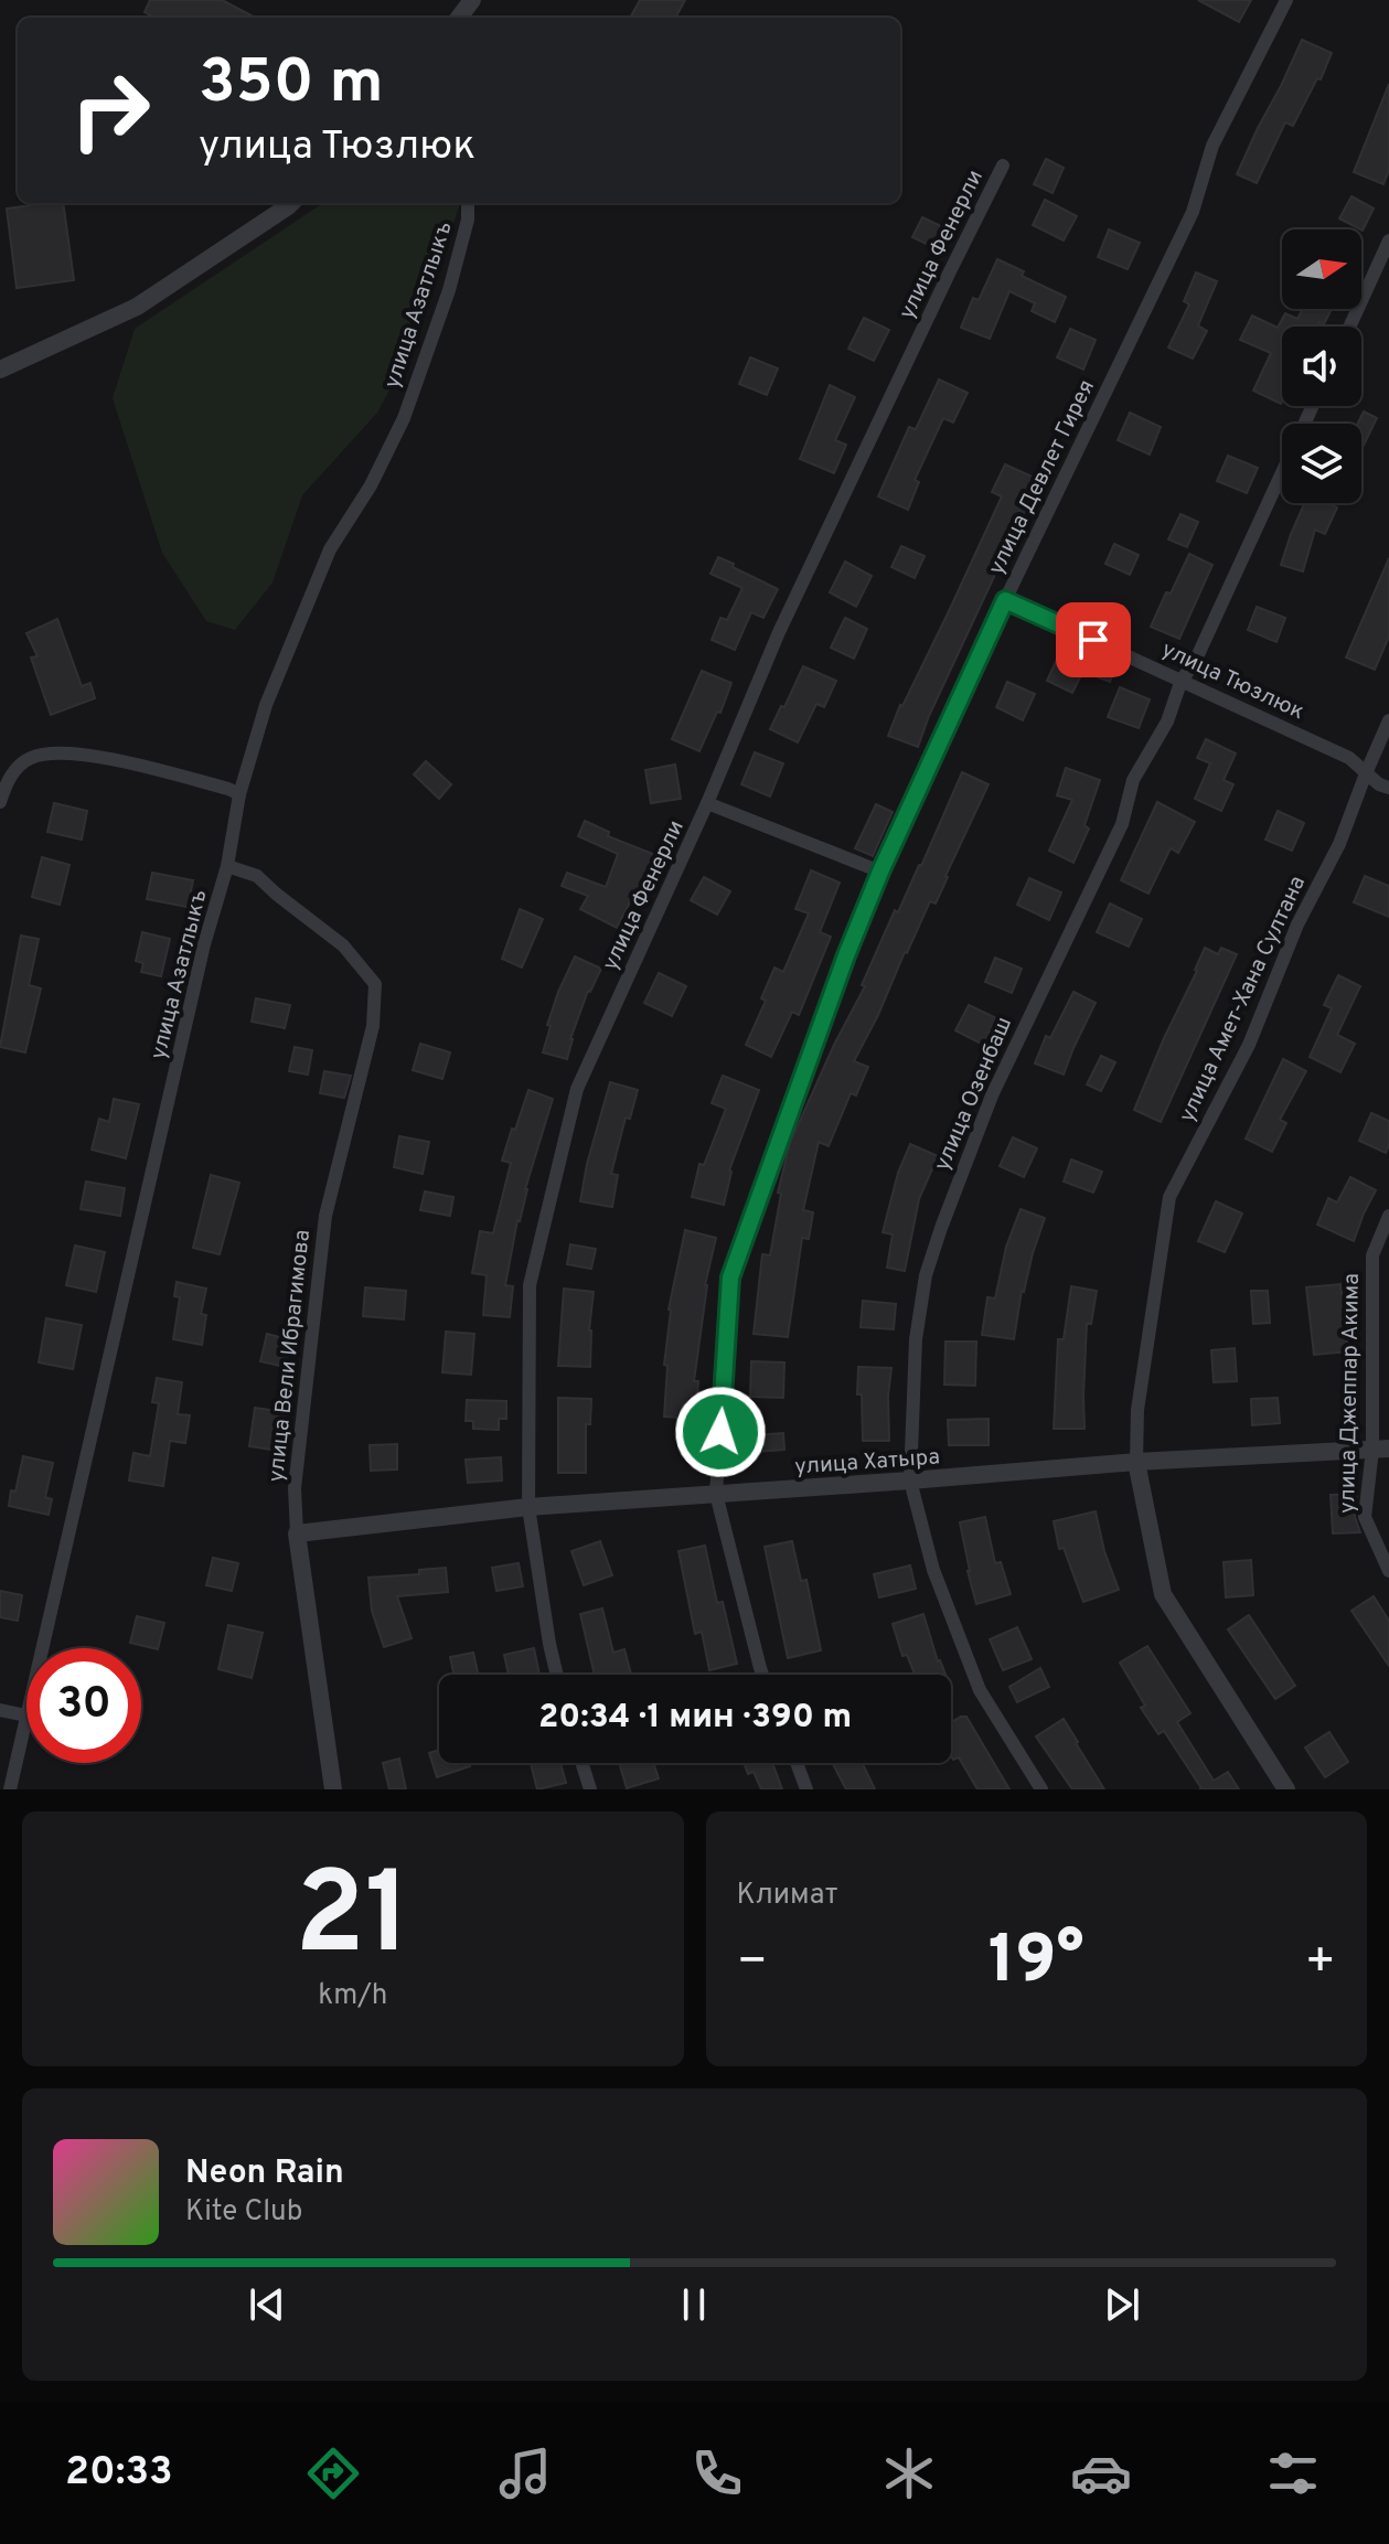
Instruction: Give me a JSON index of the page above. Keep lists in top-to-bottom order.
{
  "streets": {
    "street": [
      "улица Фенерли",
      "улица Азатлыкъ",
      "улица Девлет Гирея",
      "улица Тюзлюк",
      "улица Амет-Хана Султана",
      "улица Озенбаш",
      "улица Вели Ибрагимова",
      "улица Джеппар Акима",
      "улица Хатыра"
    ]
  },
  "crossings": [
    ["улица Фенерли", "улица Хатыра"],
    ["улица Азатлыкъ", "улица Вели Ибрагимова"],
    ["улица Девлет Гирея", "улица Тюзлюк"],
    ["улица Девлет Гирея", "улица Хатыра"],
    ["улица Тюзлюк", "улица Амет-Хана Султана"],
    ["улица Тюзлюк", "улица Озенбаш"],
    ["улица Амет-Хана Султана", "улица Хатыра"],
    ["улица Озенбаш", "улица Хатыра"],
    ["улица Вели Ибрагимова", "улица Хатыра"],
    ["улица Джеппар Акима", "улица Хатыра"]
  ],
  "north": "right",
  "page": {
    "turn": ["350 m", "улица Тюзлюк"],
    "limit": "30",
    "trip": "20:34 · 1 мин · 390 m",
    "tile": [
      ["21", "km/h"],
      "Климат"
    ],
    "heat": ["−", "19°", "+"],
    "song": ["Neon Rain", "Kite Club"],
    "tabs": "20:33"
  }
}
